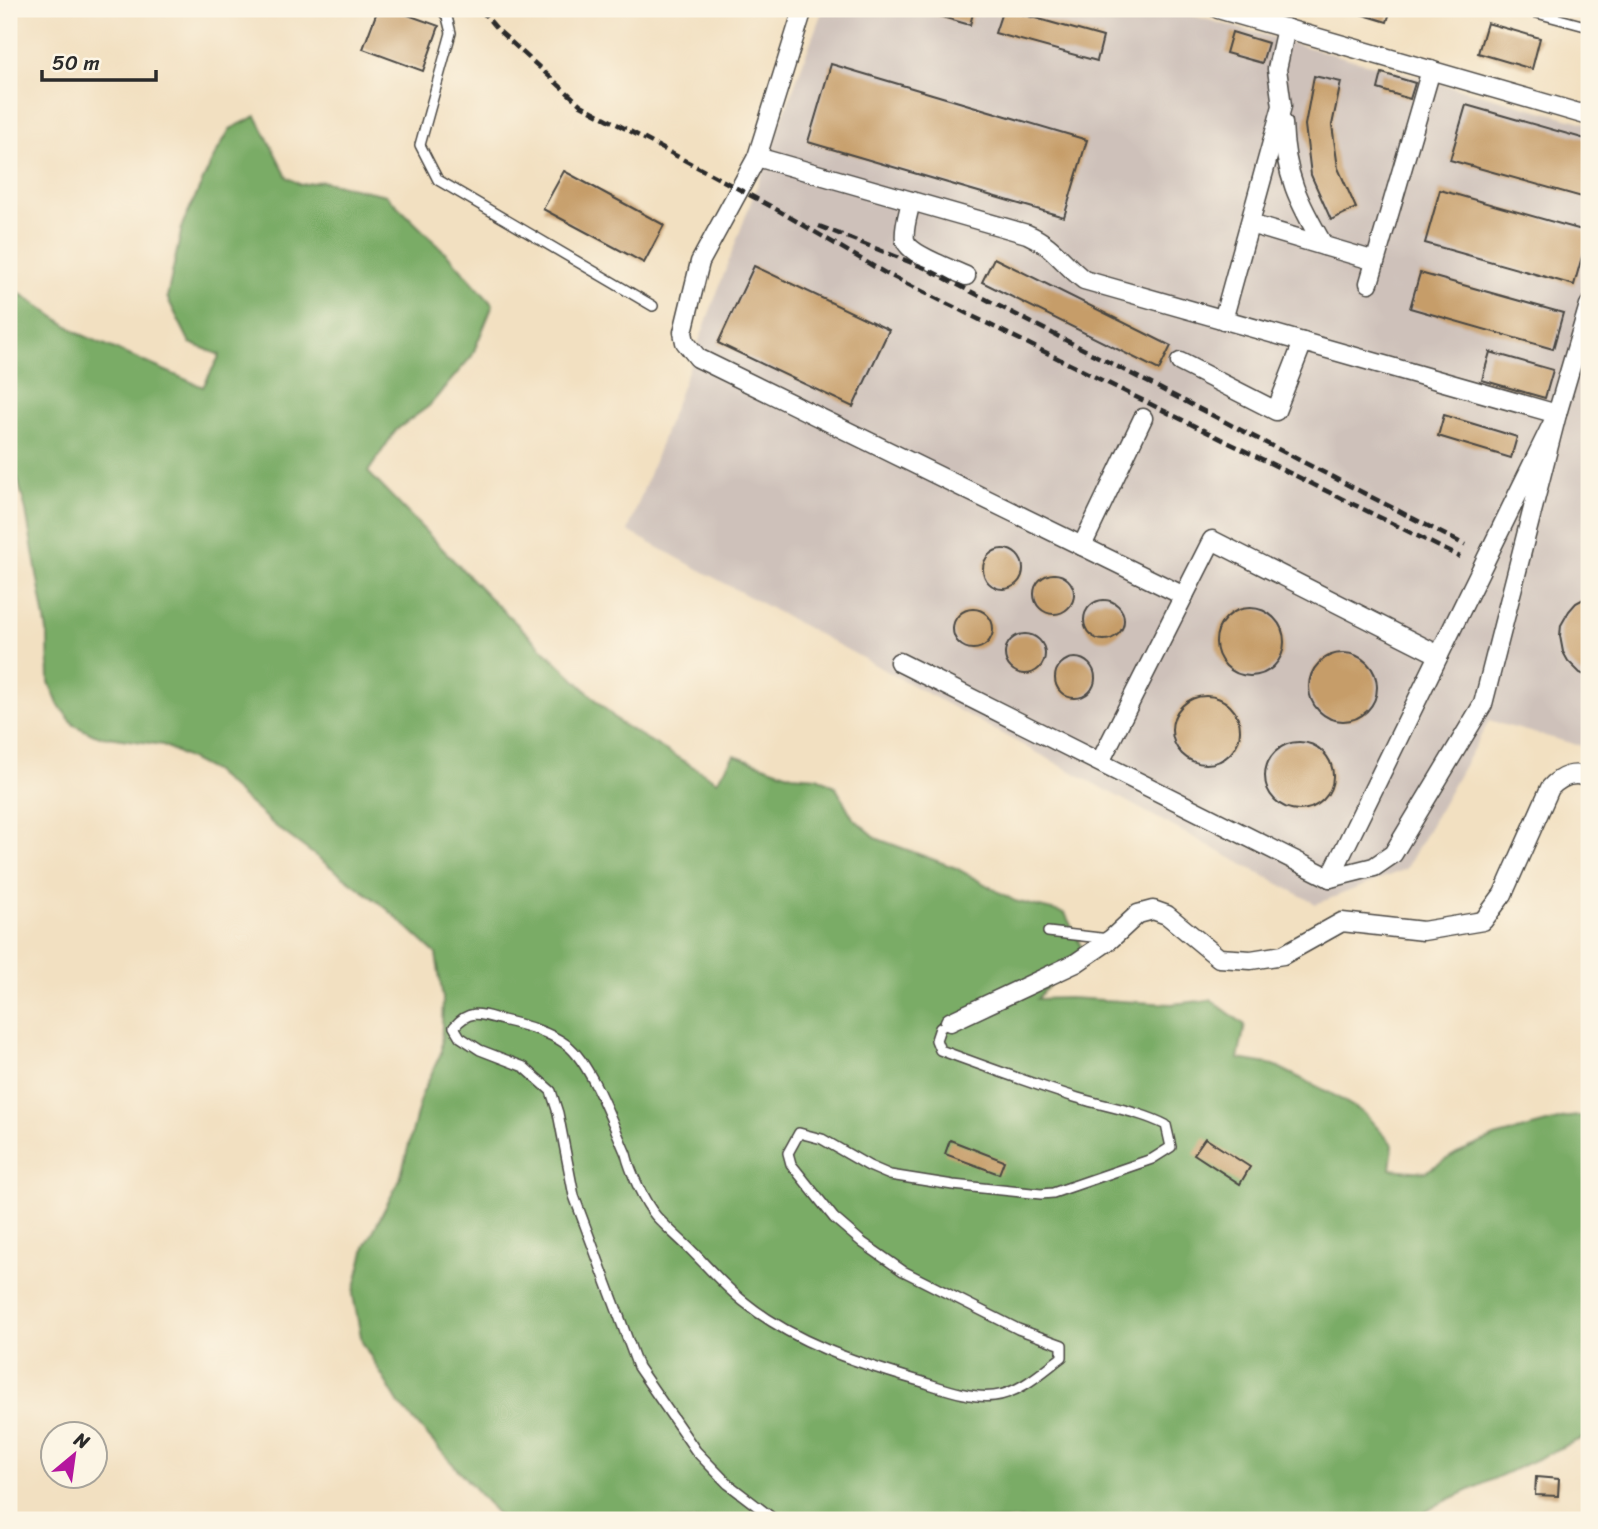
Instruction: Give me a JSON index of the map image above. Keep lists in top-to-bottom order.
{
  "scale_bar": "50 m",
  "north": "top right"
}
